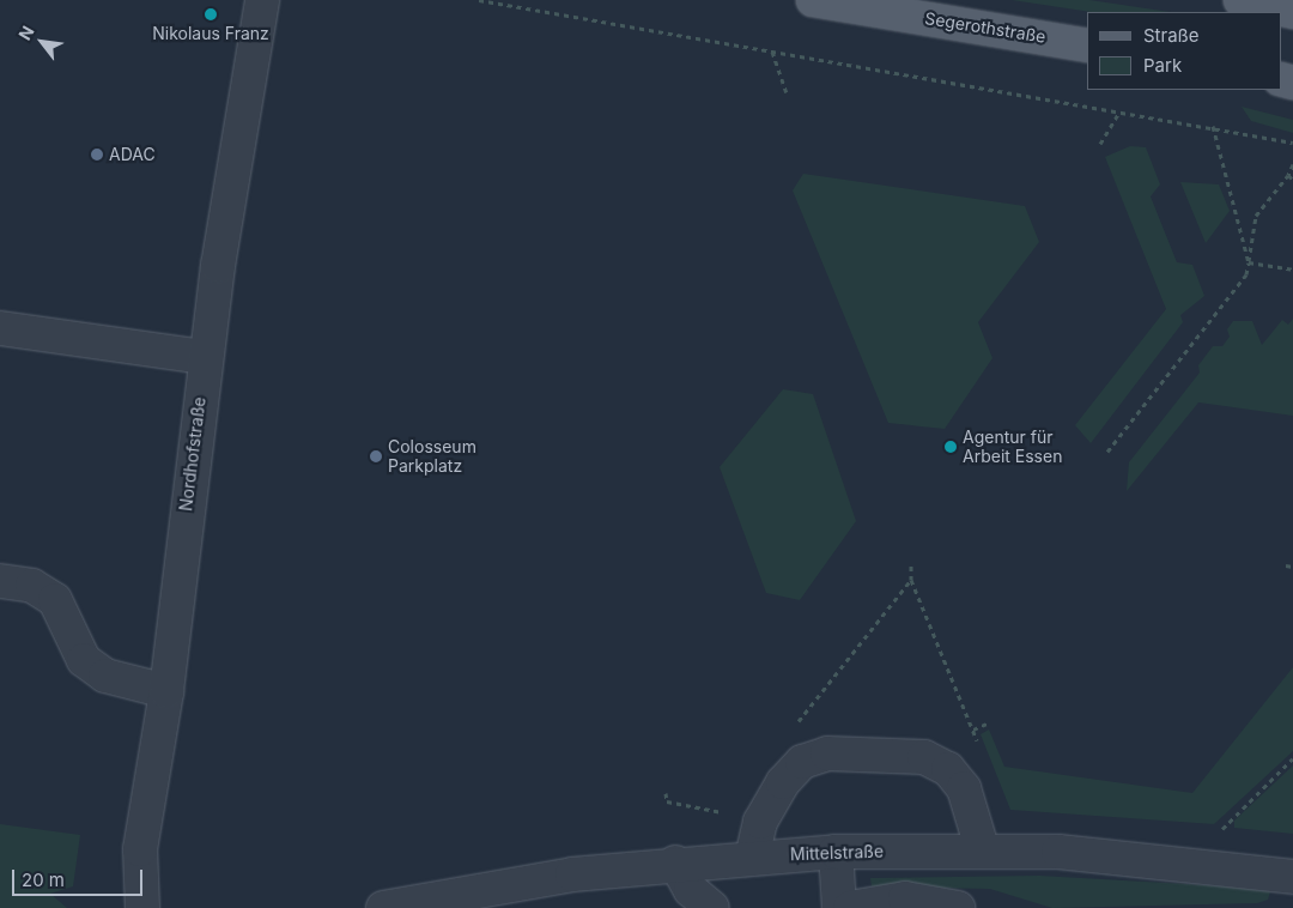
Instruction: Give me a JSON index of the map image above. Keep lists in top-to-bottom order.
{
  "streets": {
    "main road": ["Segerothstraße"],
    "street": ["Nordhofstraße", "Mittelstraße"]
  },
  "places": [
    "Nikolaus Franz",
    "ADAC",
    "Agentur für Arbeit Essen",
    "Colosseum Parkplatz"
  ],
  "legend": ["Straße", "Park"],
  "scale_bar": "20 m",
  "north": "top left"
}
